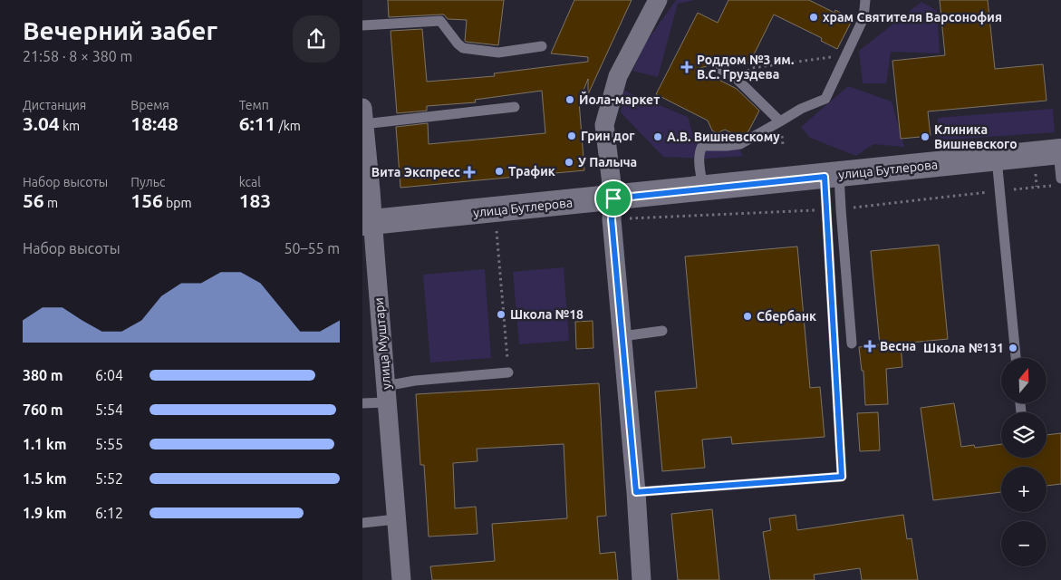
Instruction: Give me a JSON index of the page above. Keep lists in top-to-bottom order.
{
  "streets": {
    "main road": ["улица Бутлерова"],
    "street": ["улица Муштари"]
  },
  "crossings": [
    ["улица Бутлерова", "улица Муштари"]
  ],
  "places": {
    "other": [
      "храм Святителя Варсонофия",
      "Йола-маркет",
      "Грин дог",
      "А.В. Вишневскому",
      "Клиника Вишневского",
      "У Палыча",
      "Трафик",
      "Школа №18",
      "Сбербанк",
      "Школа №131"
    ],
    "health": ["Роддом №3 им. В.С. Груздева", "Вита Экспресс", "Весна"]
  },
  "north": "top",
  "page": {
    "heading": ["Вечерний забег", "21:58 · 8 × 380 m"],
    "stats": [
      ["Дистанция", "3.04 km"],
      ["Время", "18:48"],
      ["Темп", "6:11 /km"],
      ["Набор высоты", "56 m"],
      ["Пульс", "156 bpm"],
      ["kcal", "183"]
    ],
    "chart": ["Набор высоты", "50–55 m"],
    "list": [
      {
        "name": "380 m",
        "note": "6:04"
      },
      {
        "name": "760 m",
        "note": "5:54"
      },
      {
        "name": "1.1 km",
        "note": "5:55"
      },
      {
        "name": "1.5 km",
        "note": "5:52"
      },
      {
        "name": "1.9 km",
        "note": "6:12"
      }
    ],
    "map_buttons": ["+", "−"]
  }
}
